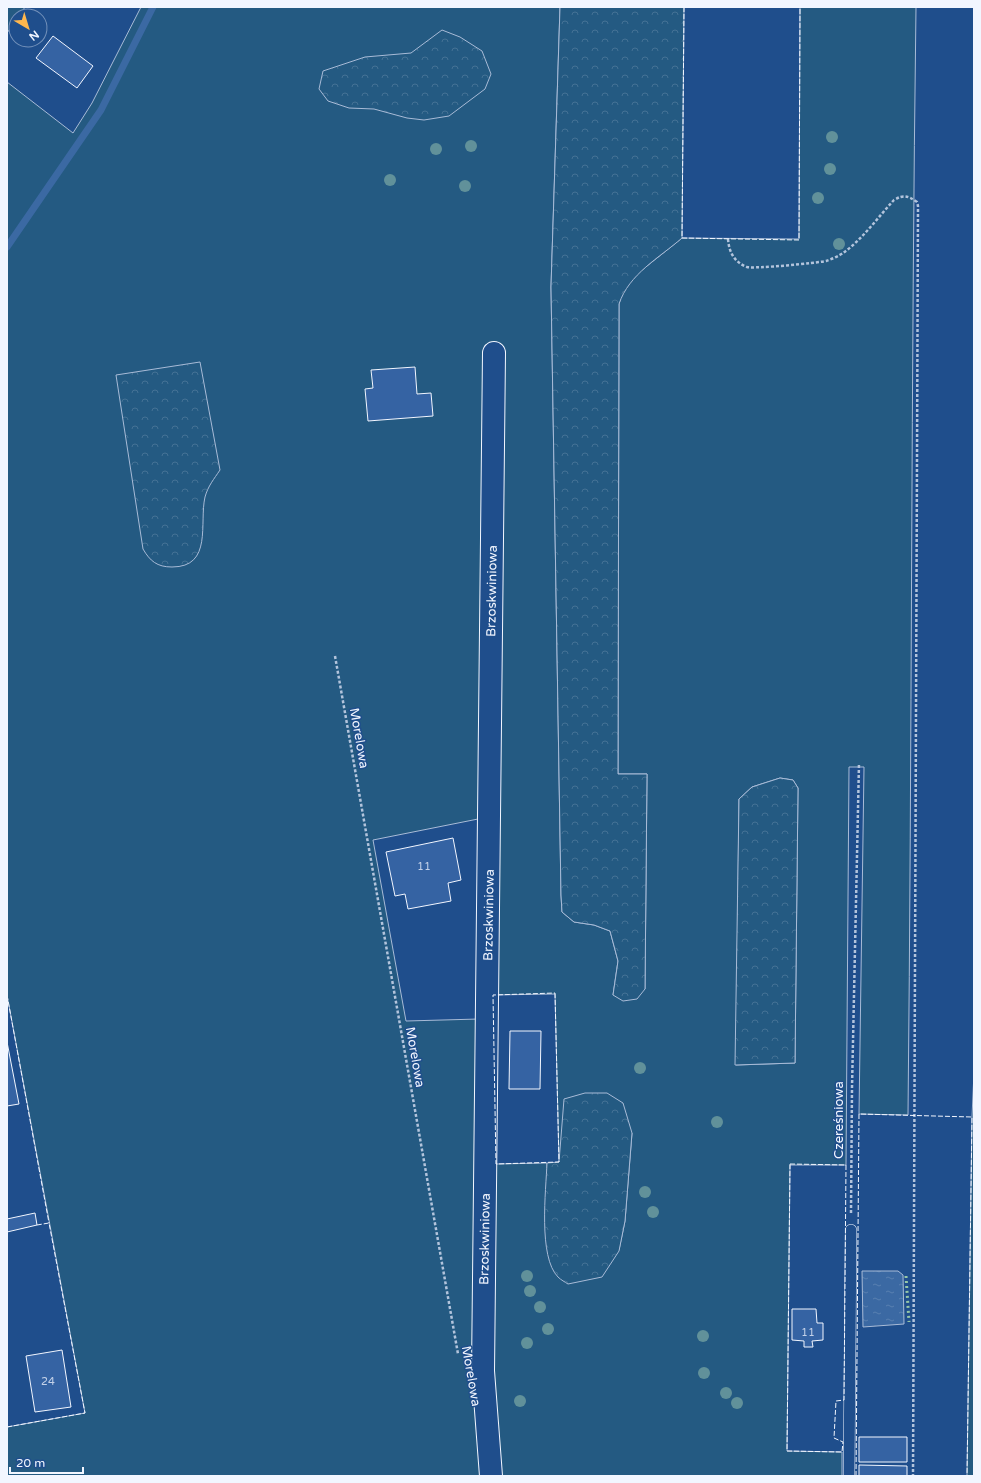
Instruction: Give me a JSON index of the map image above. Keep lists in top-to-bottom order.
{
  "streets": {
    "street": ["Brzoskwiniowa"],
    "path": ["Morelowa", "Czereśniowa"]
  },
  "house_numbers": ["11", "11", "24"],
  "scale_bar": "20 m",
  "north": "bottom right"
}
